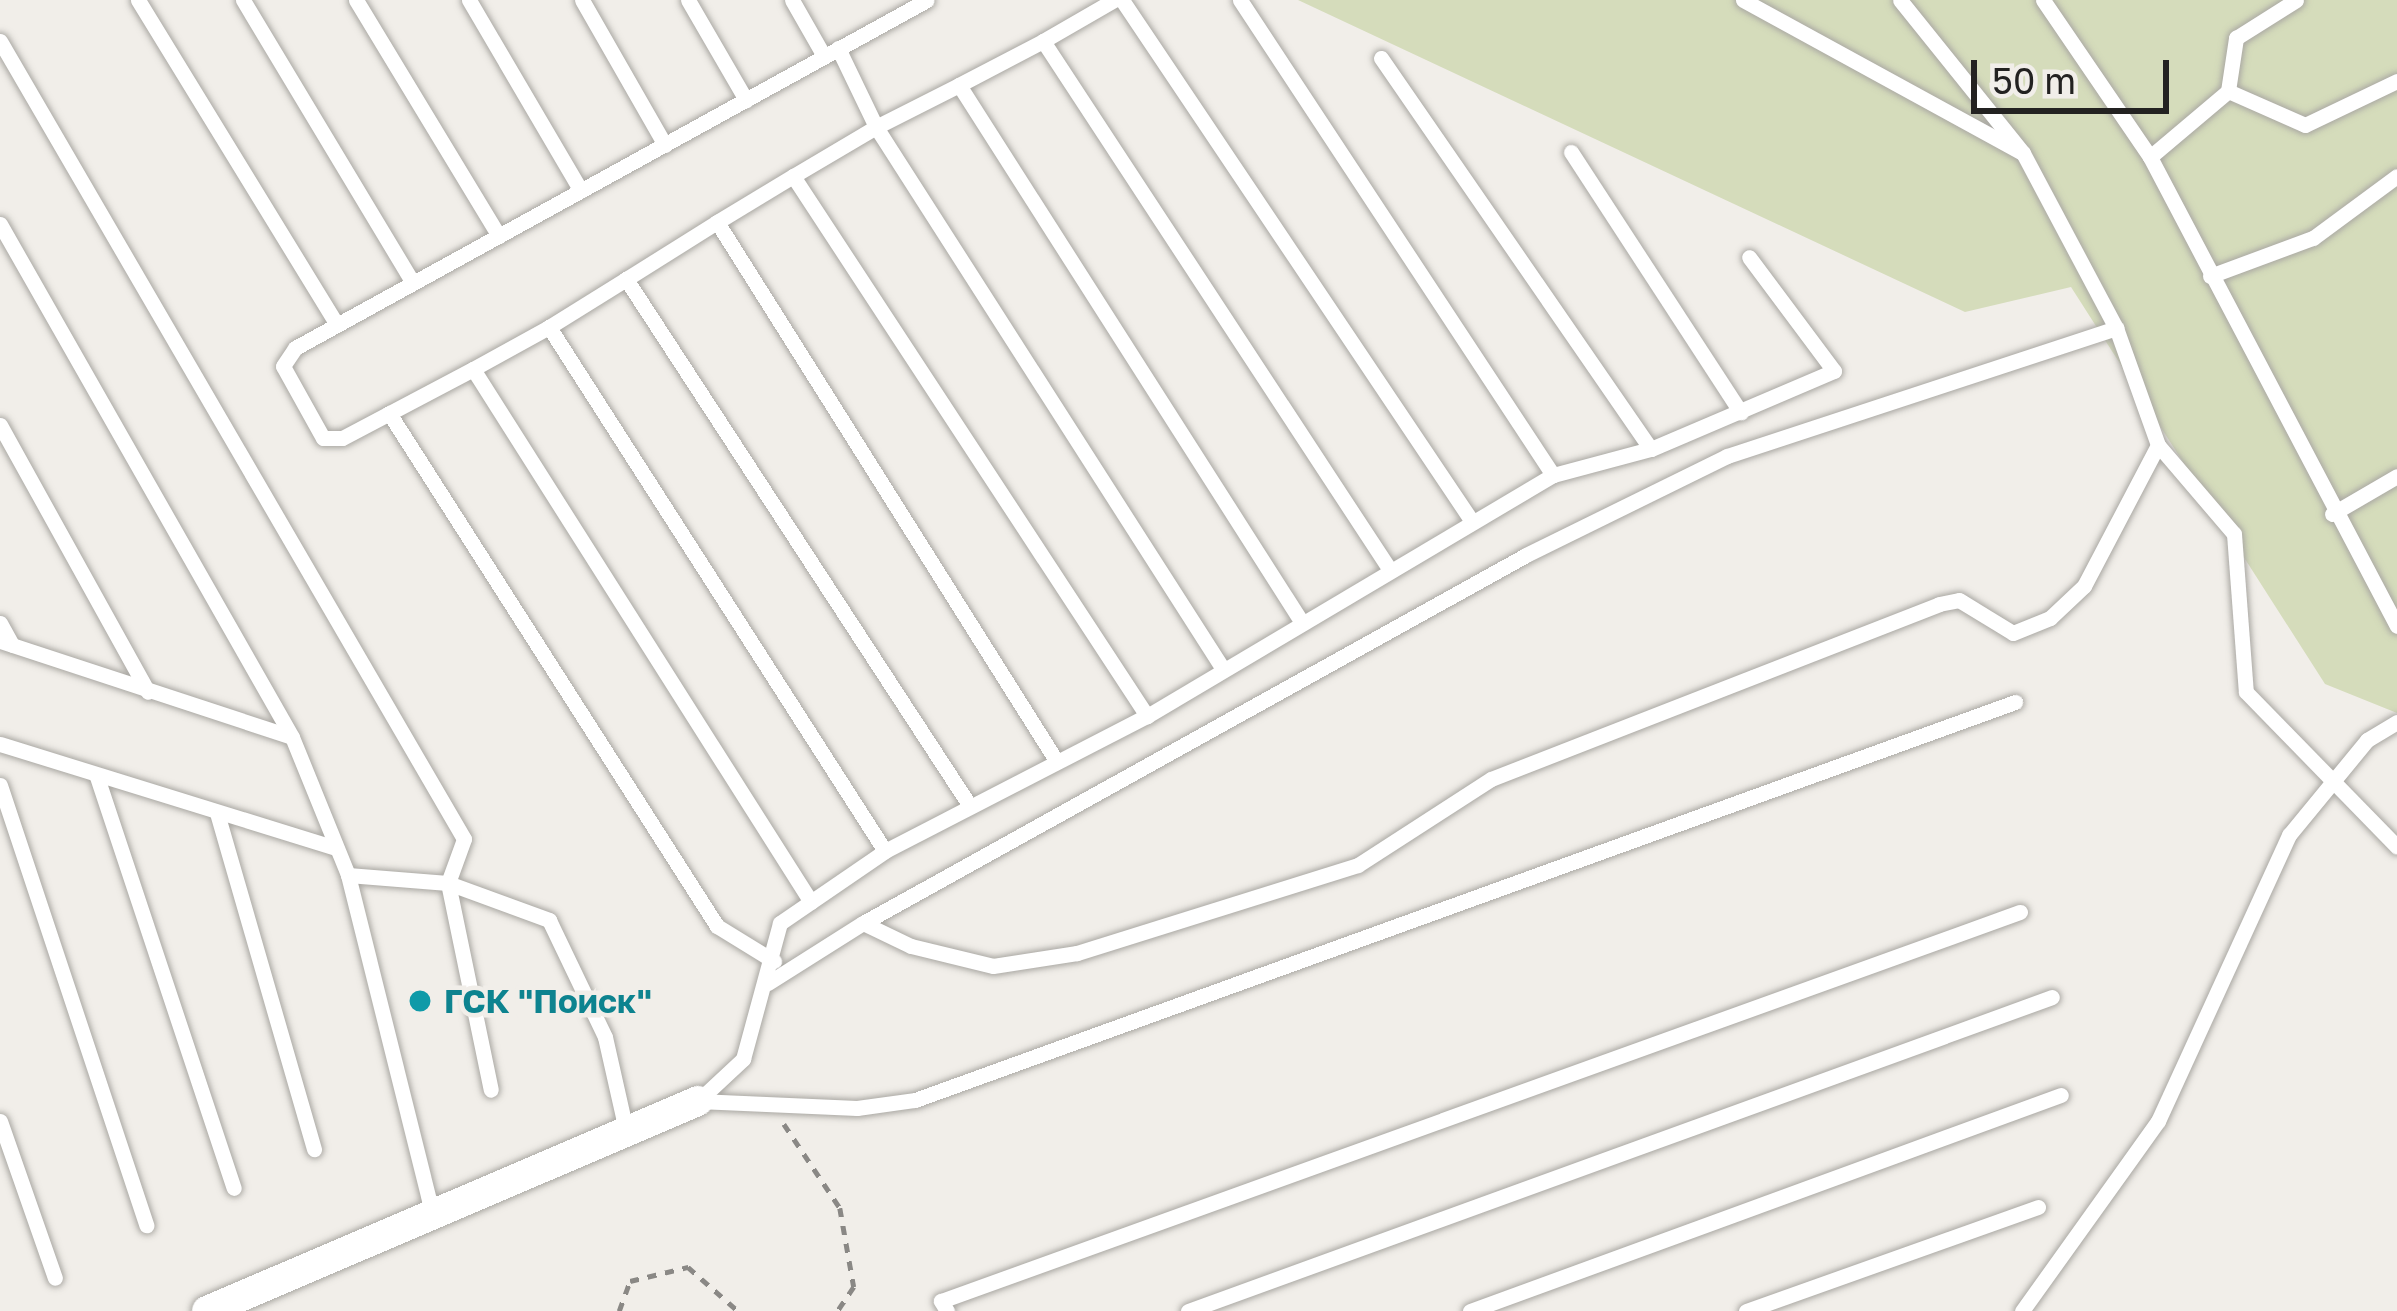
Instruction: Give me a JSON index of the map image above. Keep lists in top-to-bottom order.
{
  "places": ["ГСК \"Поиск\""],
  "scale_bar": "50 m"
}
